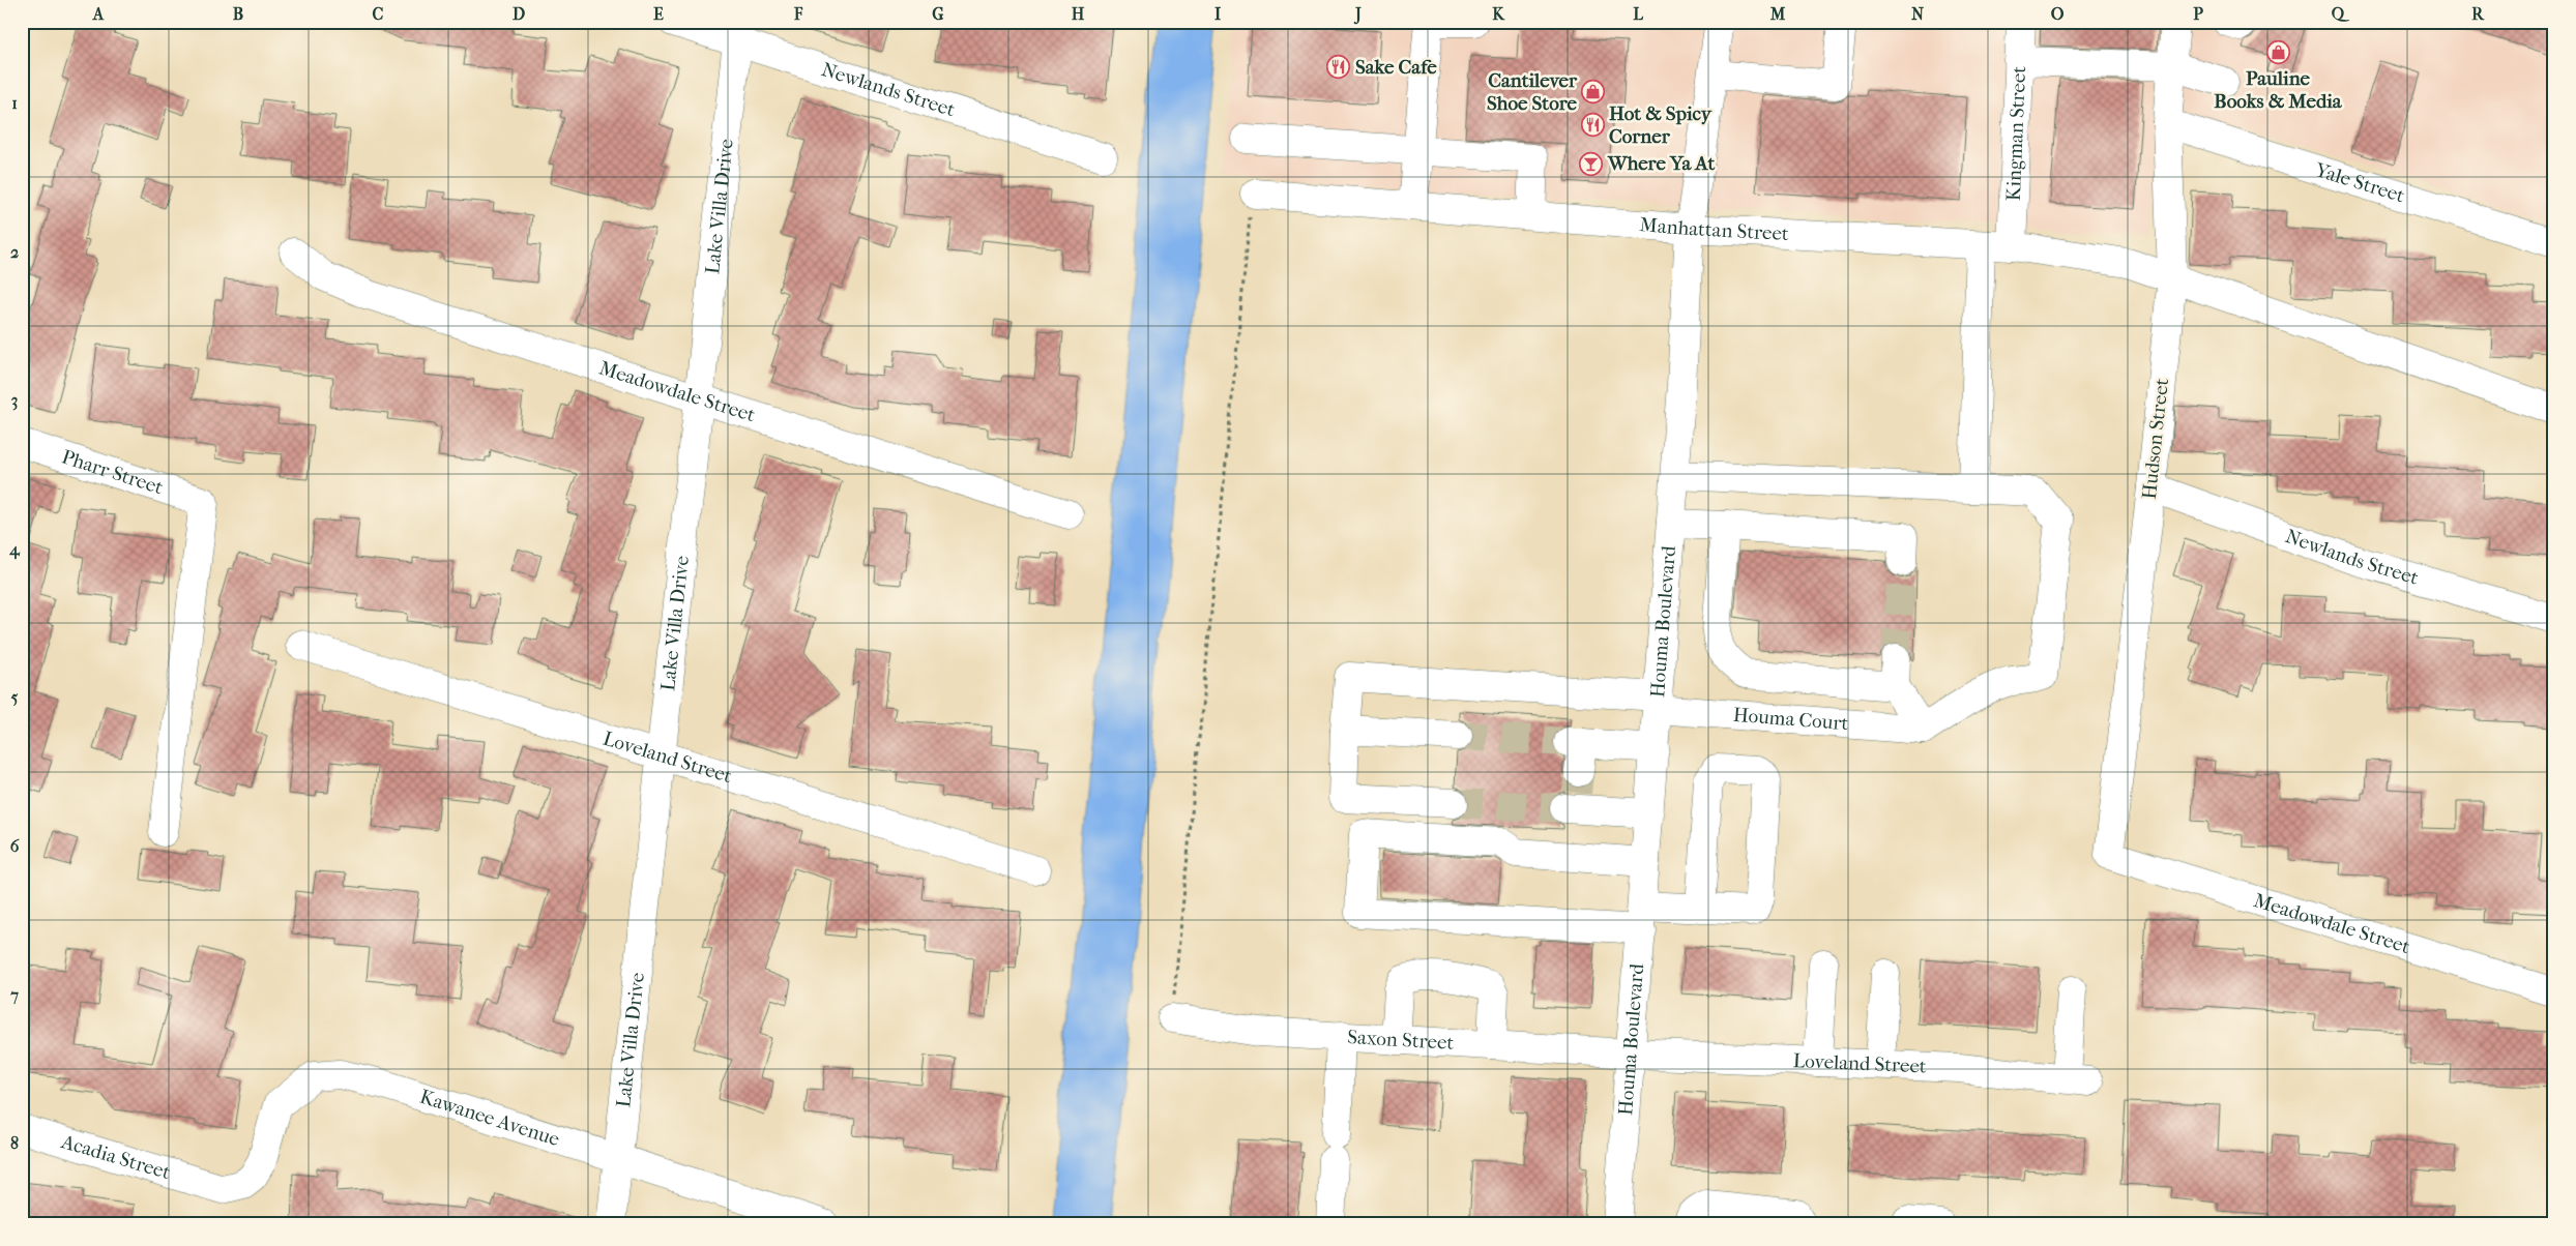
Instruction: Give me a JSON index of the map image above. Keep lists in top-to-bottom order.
{
  "streets": {
    "street": [
      "Newlands Street",
      "Kingman Street",
      "Yale Street",
      "Lake Villa Drive",
      "Manhattan Street",
      "Meadowdale Street",
      "Hudson Street",
      "Pharr Street",
      "Houma Boulevard",
      "Houma Court",
      "Loveland Street",
      "Saxon Street",
      "Kawanee Avenue",
      "Acadia Street"
    ]
  },
  "crossings": [
    ["Newlands Street", "Lake Villa Drive"],
    ["Newlands Street", "Hudson Street"],
    ["Kingman Street", "Manhattan Street"],
    ["Yale Street", "Hudson Street"],
    ["Lake Villa Drive", "Meadowdale Street"],
    ["Lake Villa Drive", "Loveland Street"],
    ["Lake Villa Drive", "Kawanee Avenue"],
    ["Manhattan Street", "Hudson Street"],
    ["Manhattan Street", "Houma Boulevard"],
    ["Meadowdale Street", "Hudson Street"],
    ["Houma Boulevard", "Houma Court"],
    ["Houma Boulevard", "Loveland Street"],
    ["Houma Boulevard", "Saxon Street"],
    ["Loveland Street", "Saxon Street"],
    ["Kawanee Avenue", "Acadia Street"]
  ],
  "places": {
    "shop": ["Pauline Books & Media", "Cantilever Shoe Store"],
    "restaurant": ["Sake Cafe", "Hot & Spicy Corner"],
    "bar": ["Where Ya At"]
  },
  "grid": {
    "columns": [
      "A",
      "B",
      "C",
      "D",
      "E",
      "F",
      "G",
      "H",
      "I",
      "J",
      "K",
      "L",
      "M",
      "N",
      "O",
      "P",
      "Q",
      "R"
    ],
    "rows": [
      "1",
      "2",
      "3",
      "4",
      "5",
      "6",
      "7",
      "8"
    ]
  }
}
